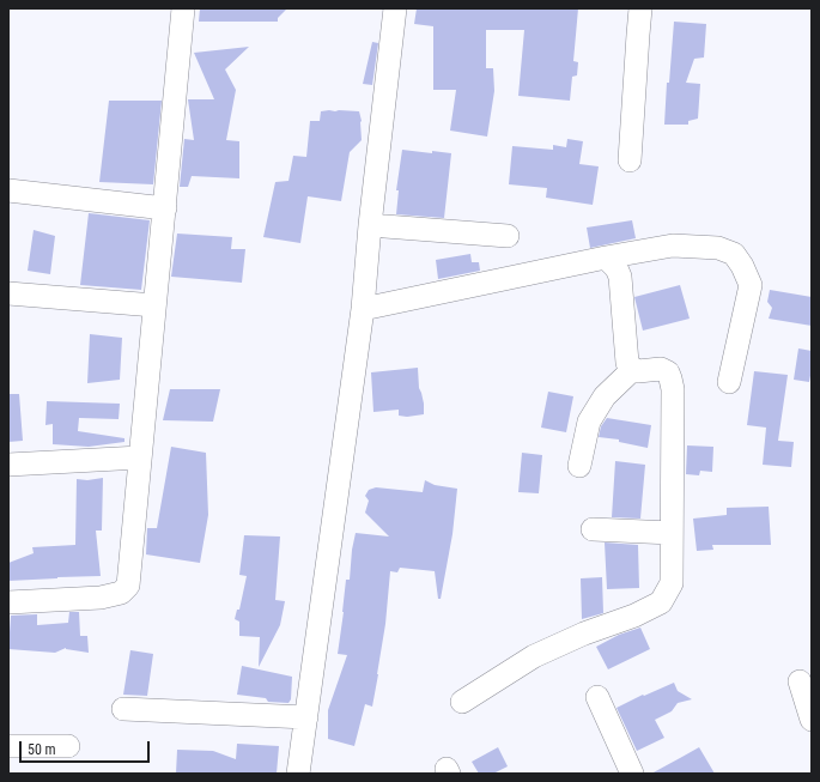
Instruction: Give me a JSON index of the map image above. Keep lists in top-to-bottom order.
{
  "scale_bar": "50 m"
}
